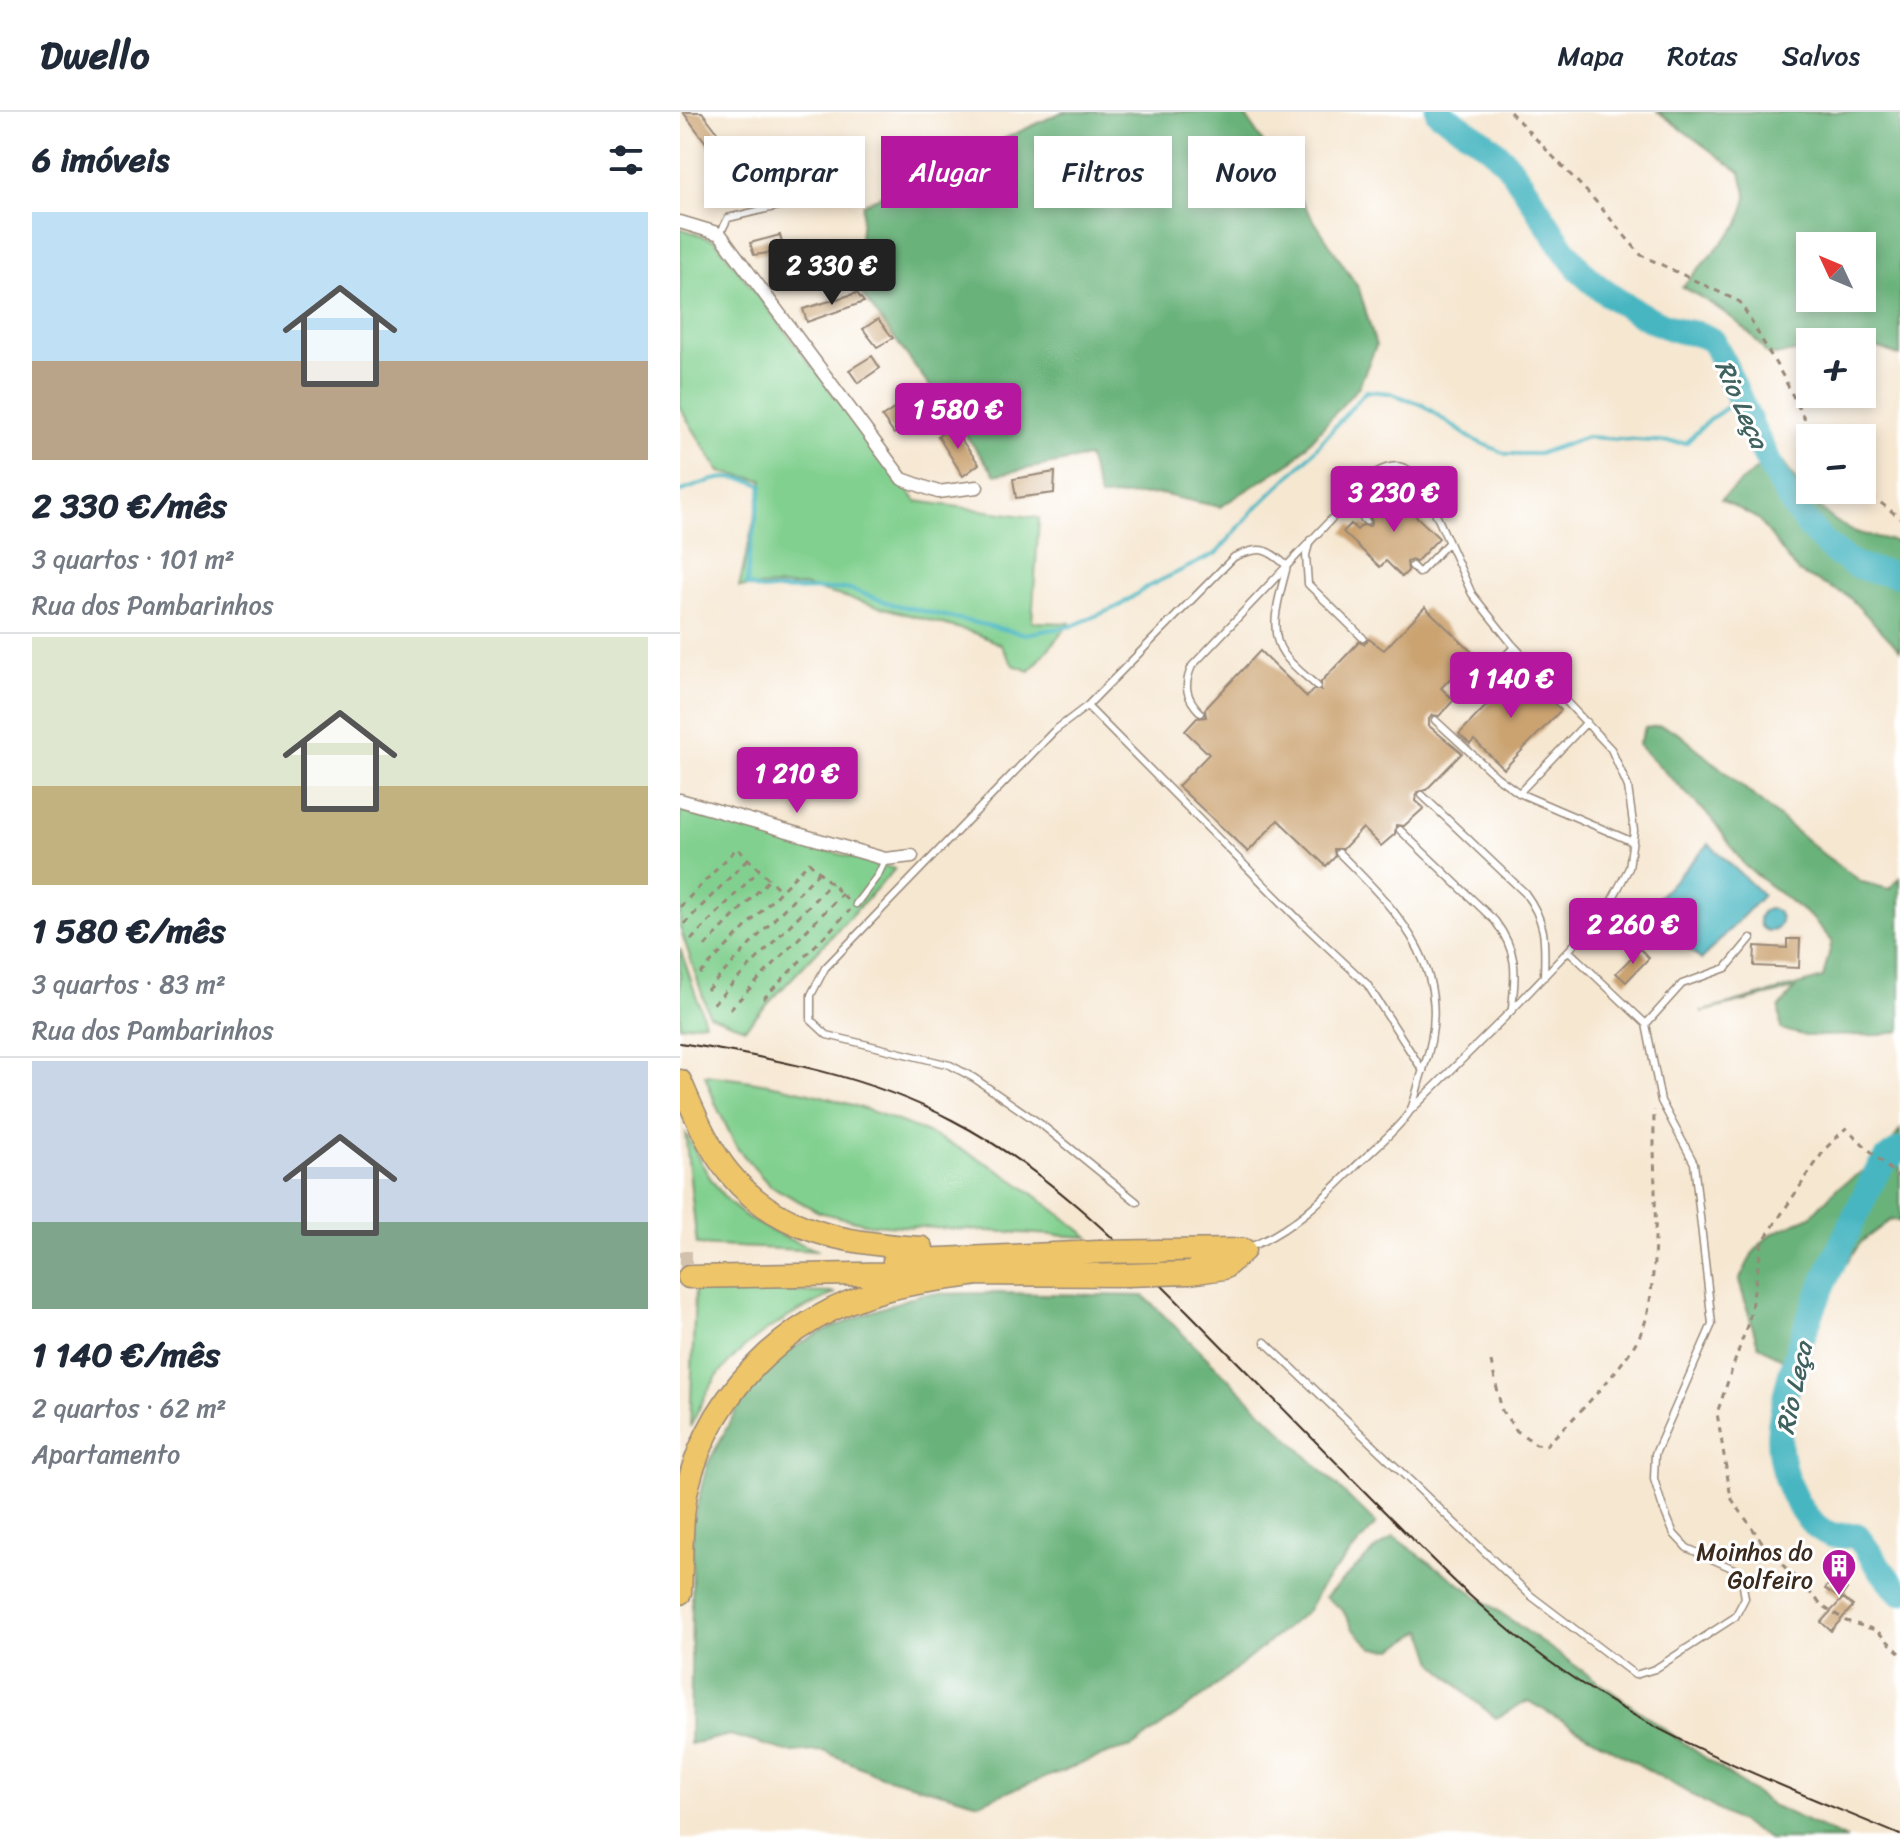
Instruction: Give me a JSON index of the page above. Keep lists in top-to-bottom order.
{
  "water": ["Rio Leça"],
  "places": {
    "building": ["Moinhos do Golfeiro"]
  },
  "north": "top left",
  "page": {
    "header": "Dwello",
    "nav": ["Mapa", "Rotas", "Salvos"],
    "heading": "6 imóveis",
    "chip": [
      "Comprar",
      "Alugar",
      "Filtros",
      "Novo"
    ],
    "list": [
      {
        "name": "2 330 €/mês",
        "note": "3 quartos · 101 m² · Rua dos Pambarinhos"
      },
      {
        "name": "1 580 €/mês",
        "note": "3 quartos · 83 m² · Rua dos Pambarinhos"
      },
      {
        "name": "1 140 €/mês",
        "note": "2 quartos · 62 m² · Apartamento"
      }
    ],
    "map_buttons": ["+", "−"],
    "price": [
      "2 330 €",
      "1 580 €",
      "3 230 €",
      "1 140 €",
      "1 210 €",
      "2 260 €"
    ]
  }
}
